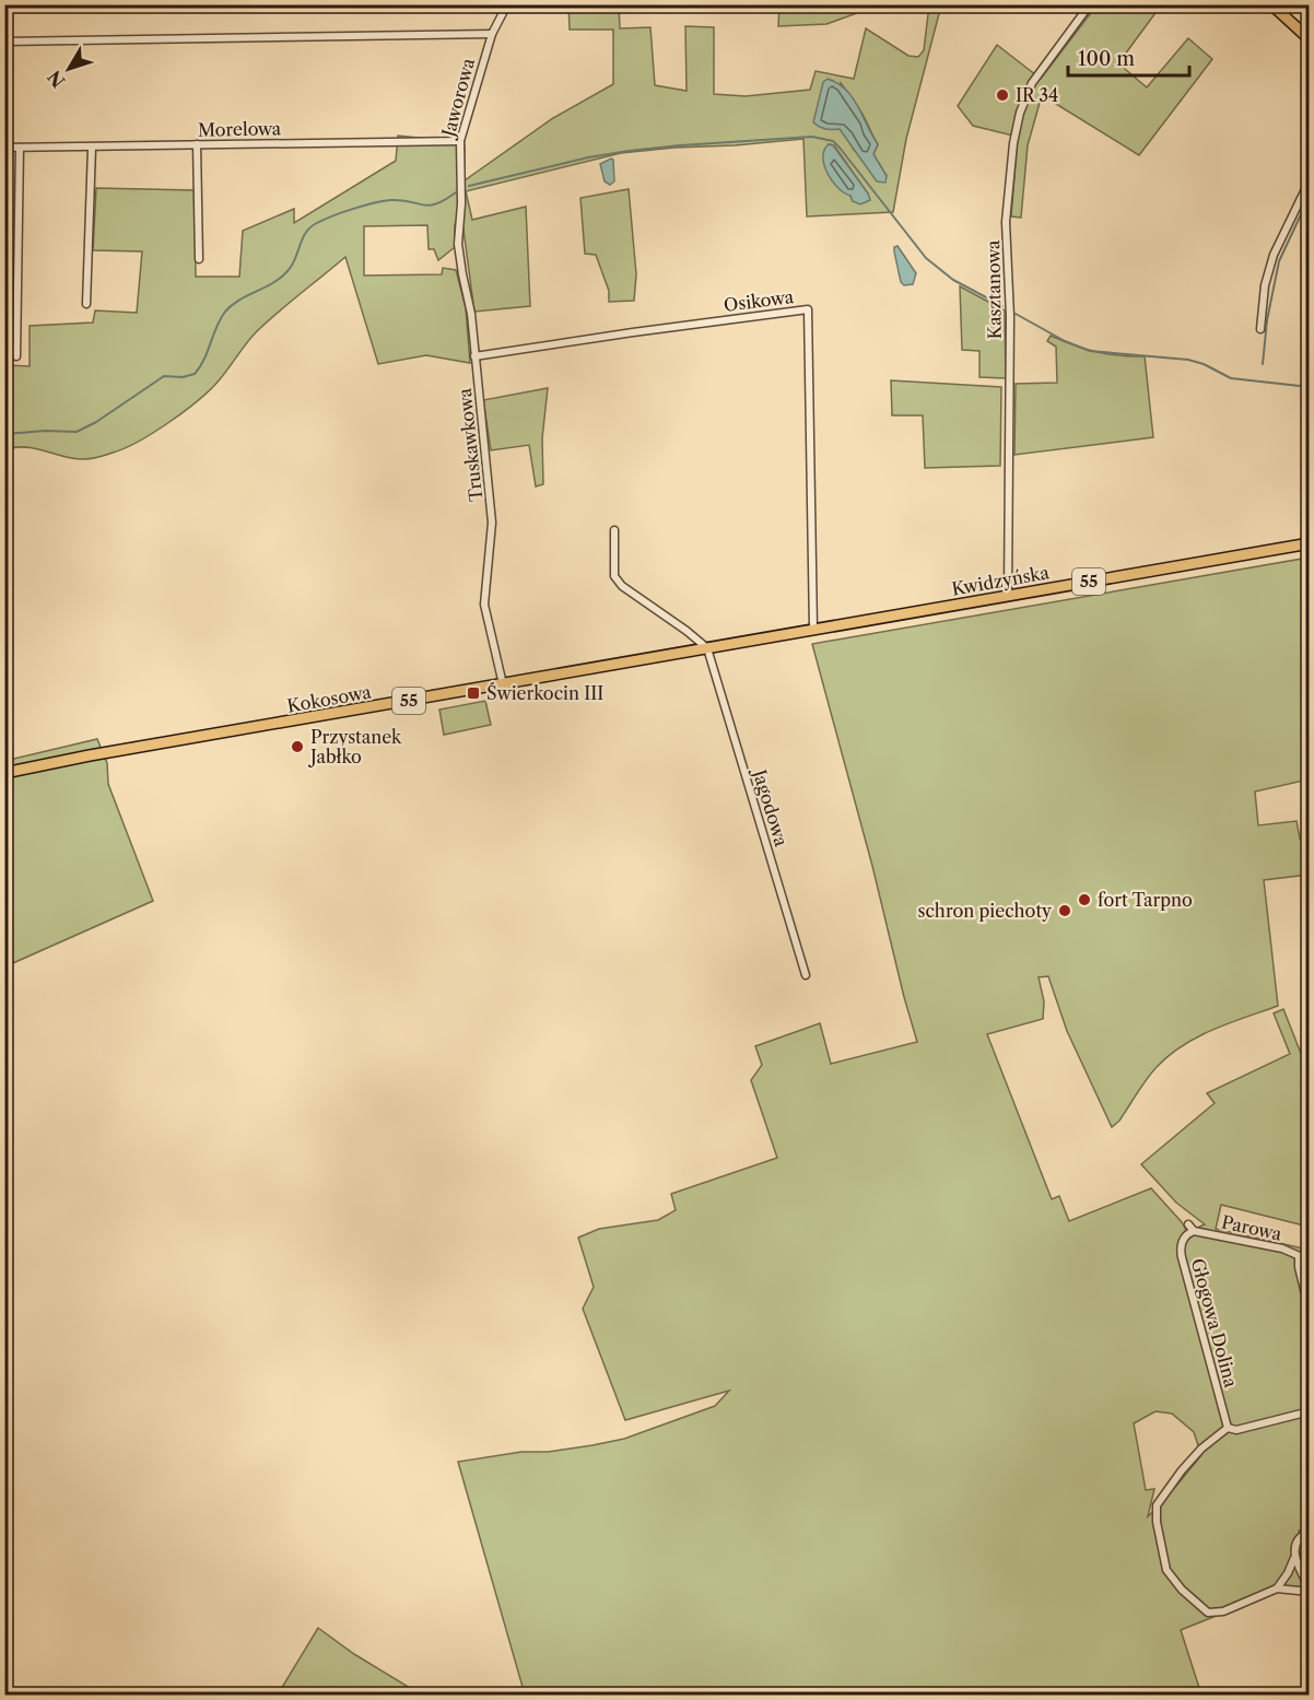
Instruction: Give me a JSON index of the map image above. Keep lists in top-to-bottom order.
{
  "streets": {
    "main road": ["Kwidzyńska", "55", "Kokosowa"],
    "street": [
      "Jaworowa",
      "Morelowa",
      "Kasztanowa",
      "Osikowa",
      "Truskawkowa",
      "Jagodowa",
      "Parowa",
      "Głogowa Dolina"
    ]
  },
  "crossings": [
    ["Jaworowa", "Morelowa"],
    ["Jaworowa", "Truskawkowa"],
    ["Kasztanowa", "Kwidzyńska"],
    ["Osikowa", "Truskawkowa"],
    ["Osikowa", "Kwidzyńska"],
    ["Osikowa", "Kokosowa"],
    ["Truskawkowa", "Kokosowa"],
    ["Kwidzyńska", "Kokosowa"],
    ["Kokosowa", "Jagodowa"],
    ["Parowa", "Głogowa Dolina"]
  ],
  "places": {
    "other": [
      "IR 34",
      "Przystanek Jabłko",
      "fort Tarpno",
      "schron piechoty"
    ],
    "transit": ["Świerkocin III"]
  },
  "scale_bar": "100 m",
  "north": "bottom left"
}
